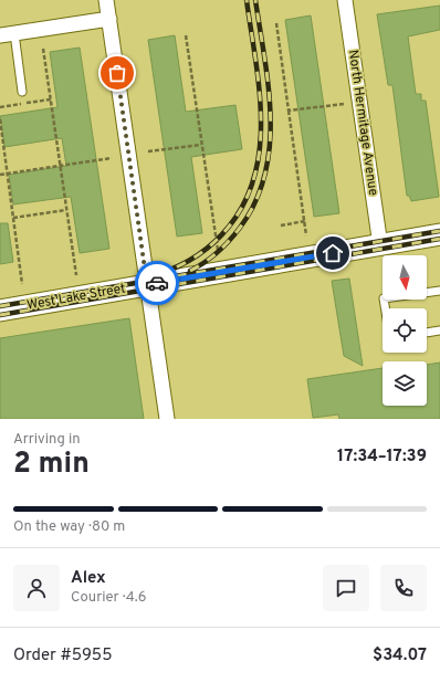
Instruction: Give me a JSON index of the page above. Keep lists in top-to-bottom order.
{
  "streets": {
    "main road": ["West Lake Street"],
    "street": ["North Hermitage Avenue"]
  },
  "crossings": [
    ["North Hermitage Avenue", "West Lake Street"]
  ],
  "north": "bottom",
  "page": {
    "heading": ["2 min", "Arriving in", "17:34–17:39"],
    "panel": [
      "Alex",
      "Courier · 4.6",
      "Order #5955",
      "$34.07"
    ],
    "bar": "On the way · 80 m"
  }
}
